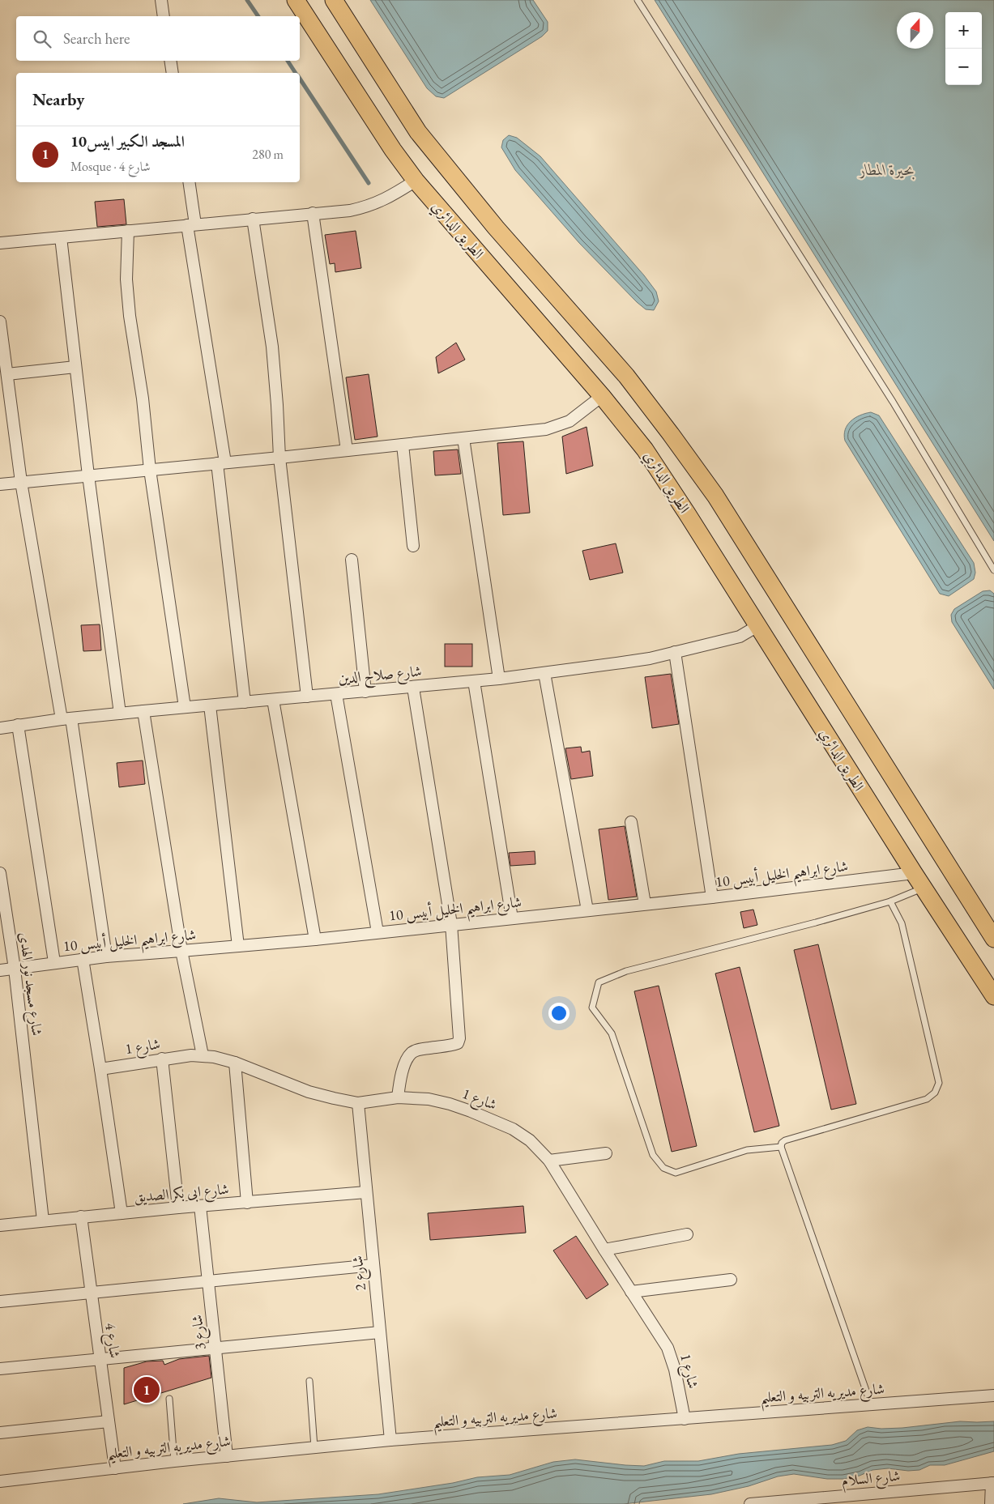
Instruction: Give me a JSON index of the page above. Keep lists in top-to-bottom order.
{
  "streets": {
    "main road": ["الطريق الدائري"],
    "street": [
      "شارع صلاح الدين",
      "شارع ابراهيم الخليل أبيس 10",
      "شارع مسجد نور الهدى",
      "شارع 1",
      "شارع ابى بكر الصديق",
      "شارع 2",
      "شارع 3",
      "شارع 4",
      "شارع مديريه التربيه و التعليم",
      "شارع السلام"
    ]
  },
  "crossings": [
    ["الطريق الدائري", "شارع صلاح الدين"],
    ["الطريق الدائري", "شارع ابراهيم الخليل أبيس 10"],
    ["شارع ابراهيم الخليل أبيس 10", "شارع مسجد نور الهدى"],
    ["شارع مسجد نور الهدى", "شارع ابى بكر الصديق"],
    ["شارع 1", "شارع 2"],
    ["شارع 1", "شارع مديريه التربيه و التعليم"],
    ["شارع ابى بكر الصديق", "شارع 2"],
    ["شارع ابى بكر الصديق", "شارع 3"],
    ["شارع ابى بكر الصديق", "شارع 4"],
    ["شارع 2", "شارع مديريه التربيه و التعليم"],
    ["شارع 3", "شارع مديريه التربيه و التعليم"],
    ["شارع 4", "شارع مديريه التربيه و التعليم"]
  ],
  "water": ["بحيرة المطار"],
  "north": "top",
  "page": {
    "map_buttons": ["+", "−"],
    "search": "Search here",
    "heading": "Nearby",
    "list": [
      {
        "mark": "1",
        "name": "المسجد الكبير ابيس10",
        "note": "Mosque · شارع 4",
        "value": "280 m"
      }
    ],
    "pins": "1"
  }
}
